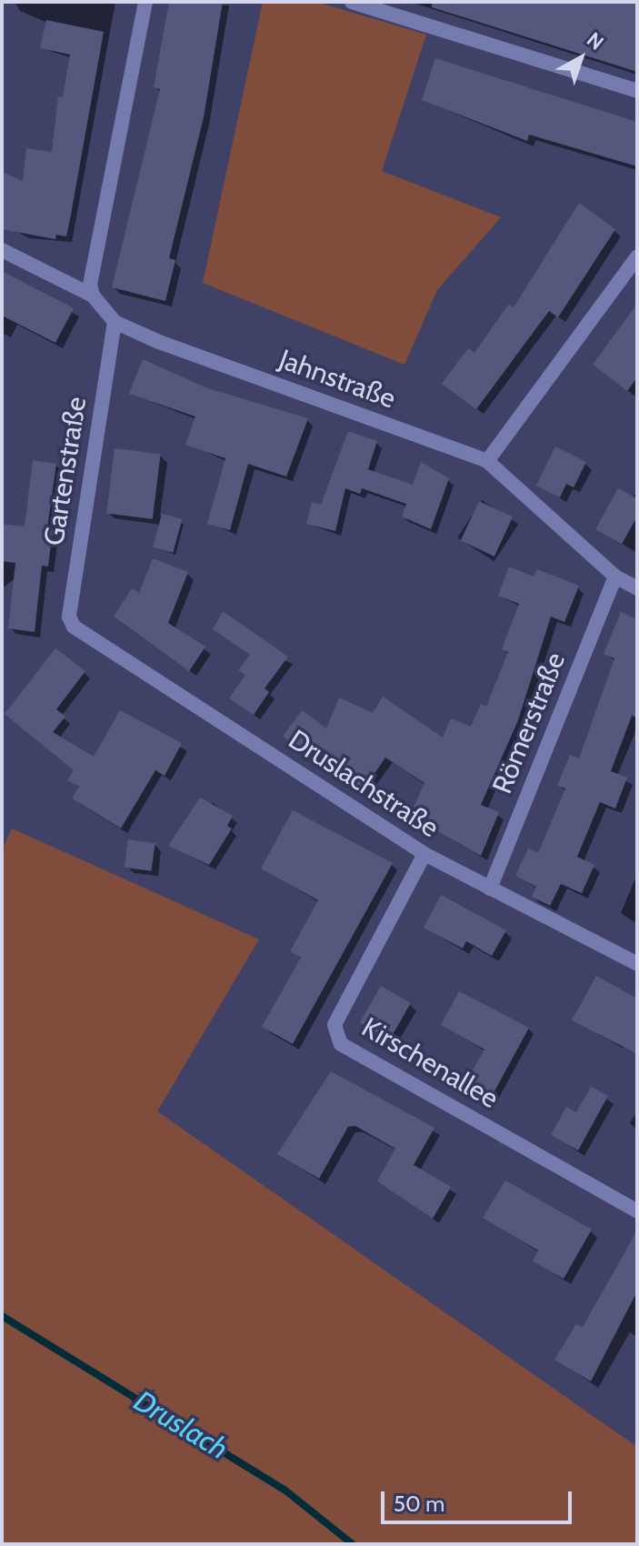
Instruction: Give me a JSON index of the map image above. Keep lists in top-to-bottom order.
{
  "streets": {
    "street": [
      "Jahnstraße",
      "Gartenstraße",
      "Römerstraße",
      "Druslachstraße",
      "Kirschenallee"
    ]
  },
  "crossings": [
    ["Jahnstraße", "Gartenstraße"],
    ["Jahnstraße", "Römerstraße"],
    ["Gartenstraße", "Druslachstraße"],
    ["Römerstraße", "Druslachstraße"],
    ["Druslachstraße", "Kirschenallee"]
  ],
  "water": ["Druslach"],
  "scale_bar": "50 m",
  "north": "top right"
}
